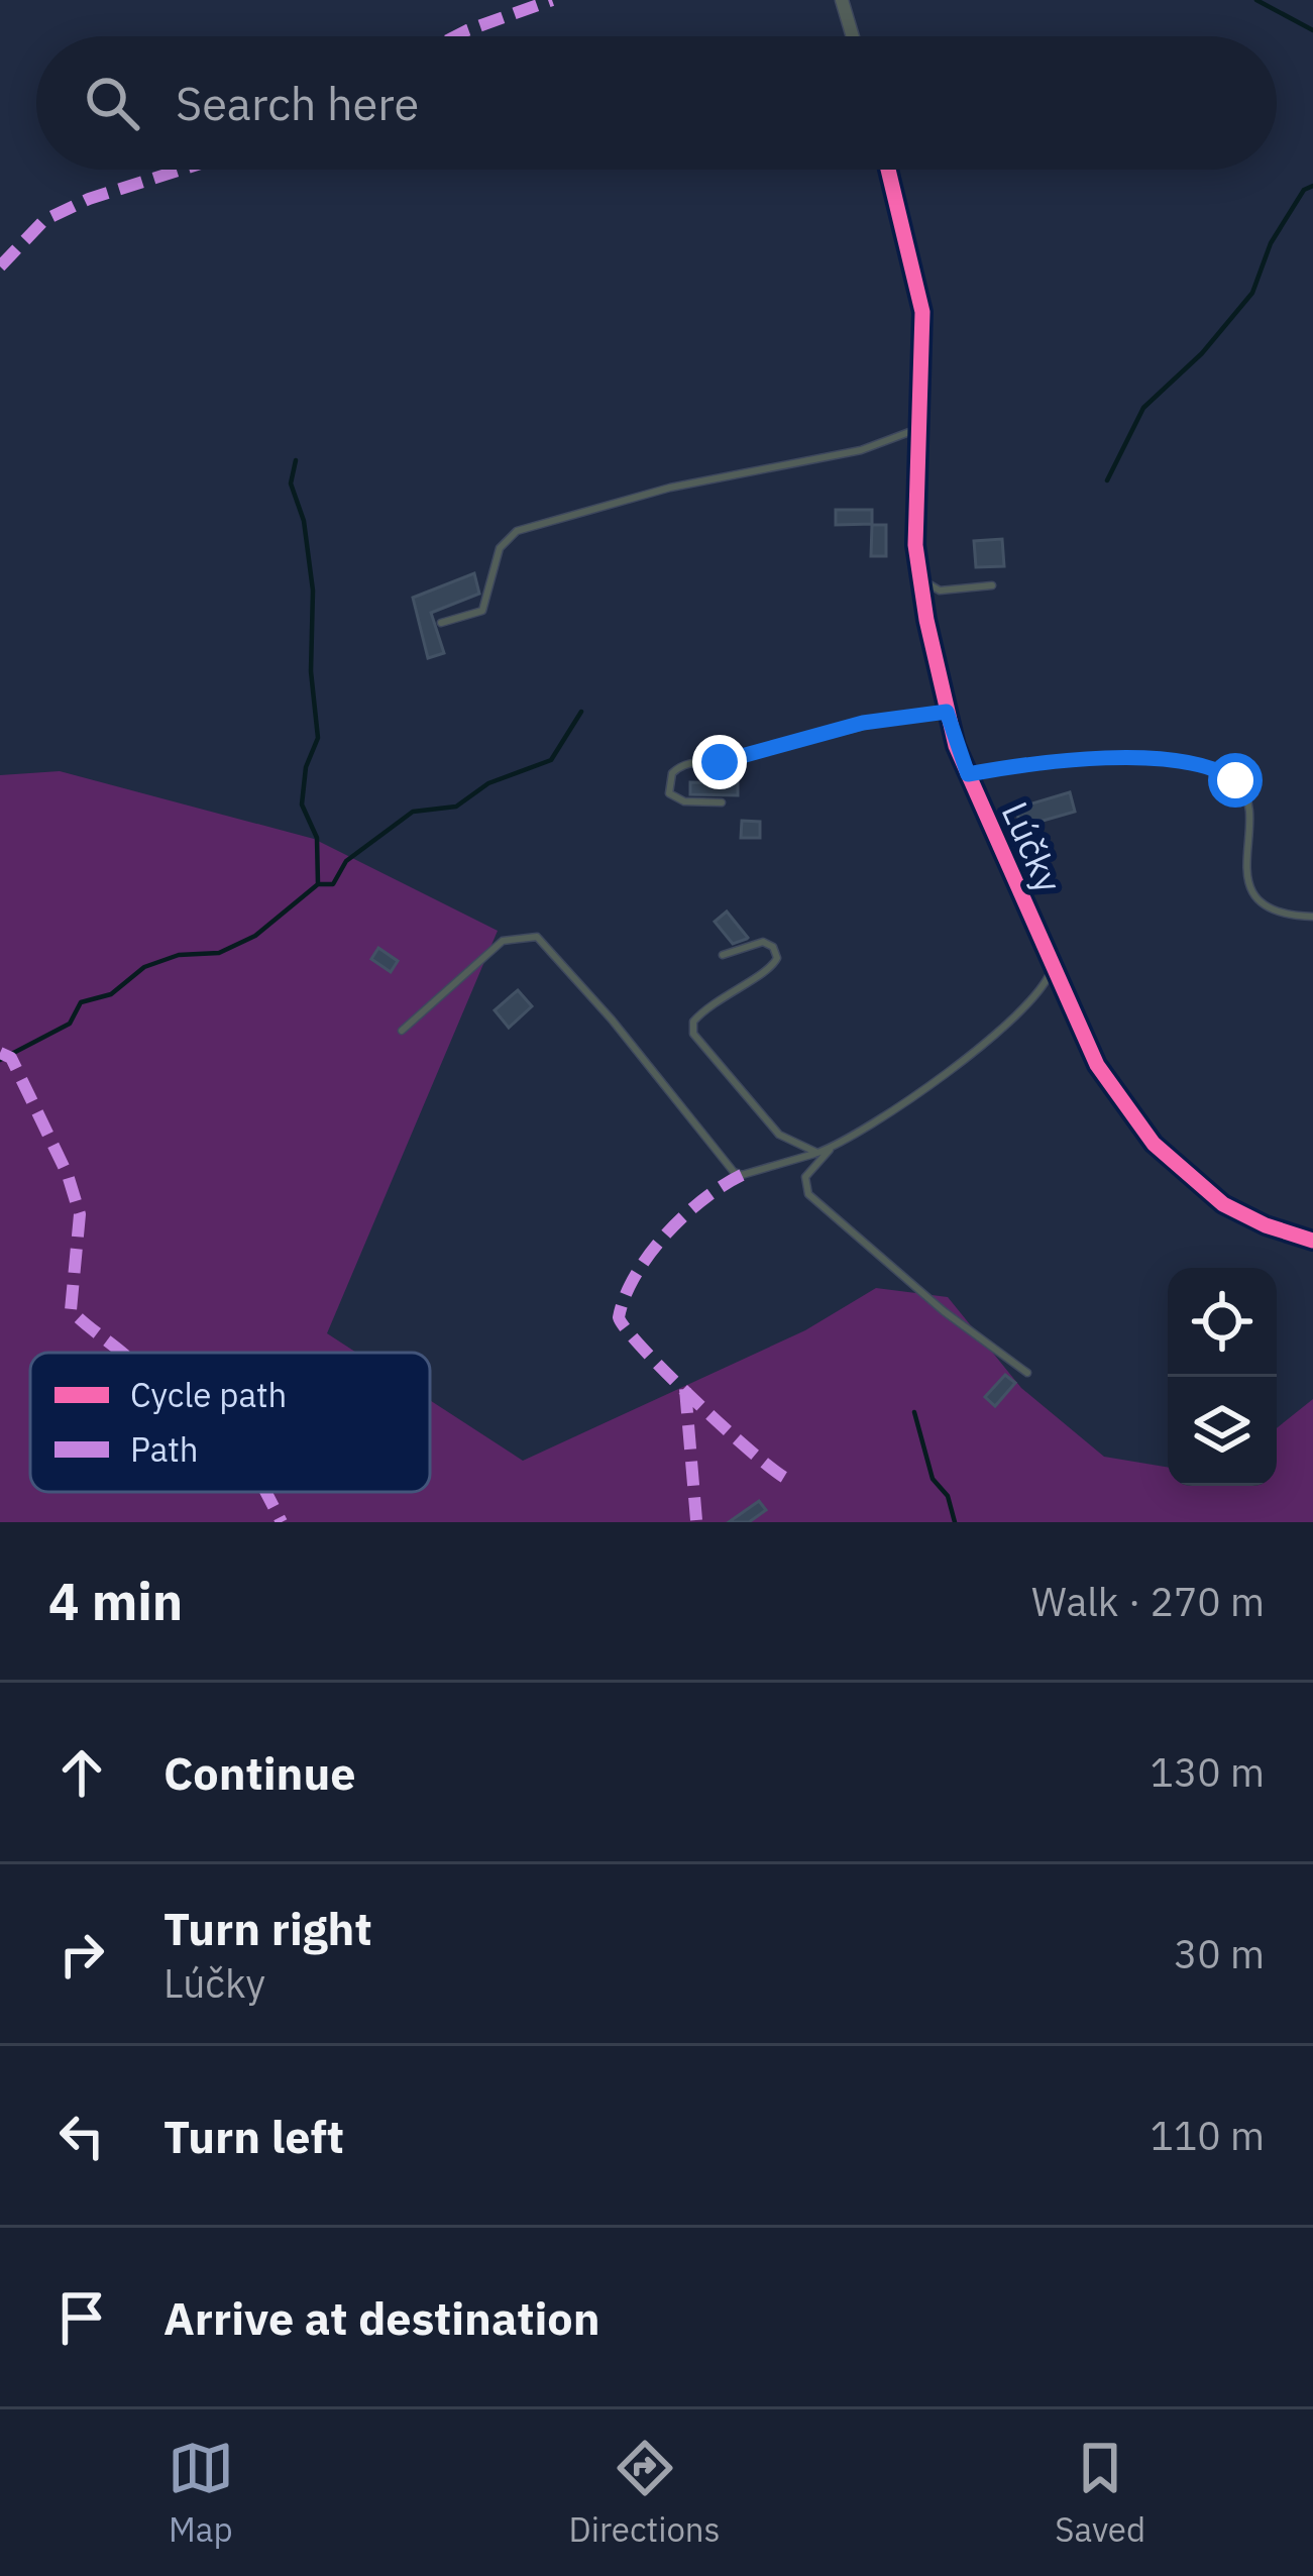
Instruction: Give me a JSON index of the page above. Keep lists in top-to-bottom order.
{
  "streets": {
    "street": ["Lúčky"]
  },
  "legend": ["Cycle path", "Path"],
  "page": {
    "search": "Search here",
    "heading": ["4 min", "Walk · 270 m"],
    "list": [
      ["Continue", "130 m"],
      ["Turn right", "Lúčky", "30 m"],
      ["Turn left", "110 m"],
      "Arrive at destination"
    ],
    "nav": ["Map", "Directions", "Saved"]
  }
}
